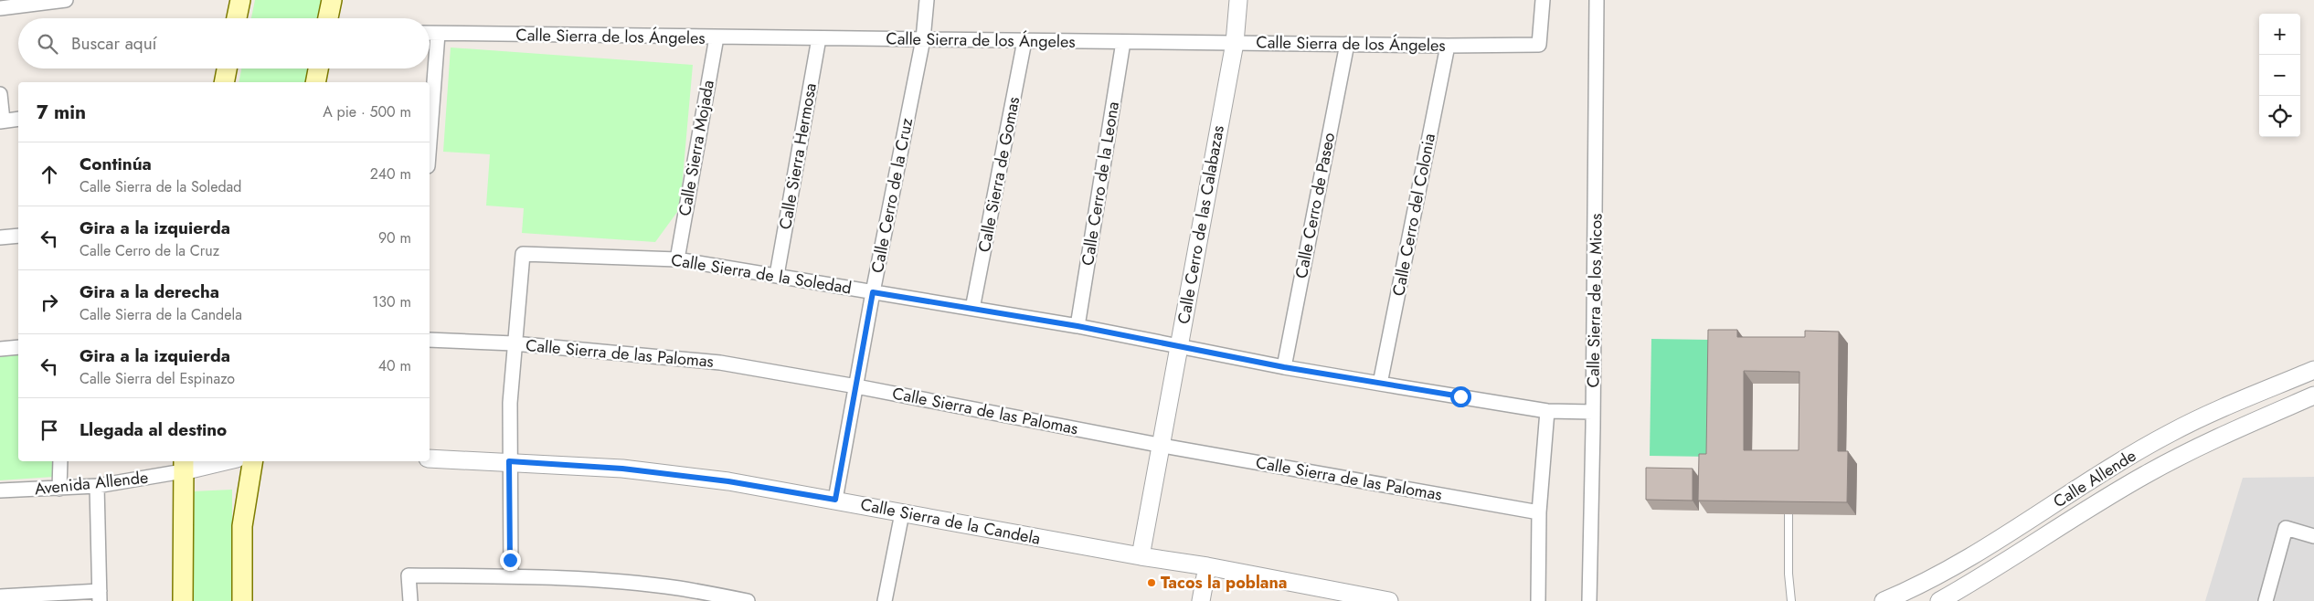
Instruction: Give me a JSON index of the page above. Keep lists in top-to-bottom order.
{
  "streets": {
    "street": [
      "Calle Sierra de los Ángeles",
      "Calle Sierra Mojada",
      "Calle Sierra Hermosa",
      "Calle Sierra de Gomas",
      "Calle Cerro de la Leona",
      "Calle Cerro de la Cruz",
      "Calle Cerro de Paseo",
      "Calle Cerro del Colonia",
      "Calle Cerro de las Calabazas",
      "Calle Sierra de la Soledad",
      "Calle Sierra de los Micos",
      "Calle Sierra de las Palomas",
      "Calle Allende",
      "Avenida Allende",
      "Calle Sierra de la Candela"
    ]
  },
  "crossings": [
    ["Calle Sierra de los Ángeles", "Calle Sierra Mojada"],
    ["Calle Sierra de los Ángeles", "Calle Sierra Hermosa"],
    ["Calle Sierra de los Ángeles", "Calle Sierra de Gomas"],
    ["Calle Sierra de los Ángeles", "Calle Cerro de la Leona"],
    ["Calle Sierra de los Ángeles", "Calle Cerro de la Cruz"],
    ["Calle Sierra de los Ángeles", "Calle Cerro de Paseo"],
    ["Calle Sierra de los Ángeles", "Calle Cerro del Colonia"],
    ["Calle Sierra de los Ángeles", "Calle Cerro de las Calabazas"],
    ["Calle Sierra Mojada", "Calle Sierra de la Soledad"],
    ["Calle Sierra Hermosa", "Calle Sierra de la Soledad"],
    ["Calle Sierra de Gomas", "Calle Sierra de la Soledad"],
    ["Calle Cerro de la Leona", "Calle Sierra de la Soledad"],
    ["Calle Cerro de la Cruz", "Calle Sierra de la Soledad"],
    ["Calle Cerro de la Cruz", "Calle Sierra de las Palomas"],
    ["Calle Cerro de la Cruz", "Calle Sierra de la Candela"],
    ["Calle Cerro de Paseo", "Calle Sierra de la Soledad"],
    ["Calle Cerro del Colonia", "Calle Sierra de la Soledad"],
    ["Calle Cerro de las Calabazas", "Calle Sierra de la Soledad"],
    ["Calle Cerro de las Calabazas", "Calle Sierra de las Palomas"],
    ["Calle Cerro de las Calabazas", "Calle Sierra de la Candela"],
    ["Calle Sierra de la Soledad", "Calle Sierra de los Micos"],
    ["Calle Sierra de la Soledad", "Calle Sierra de las Palomas"]
  ],
  "places": ["Tacos la poblana"],
  "page": {
    "map_buttons": ["+", "−"],
    "search": "Buscar aquí",
    "heading": ["7 min", "A pie · 500 m"],
    "list": [
      ["Continúa", "Calle Sierra de la Soledad", "240 m"],
      ["Gira a la izquierda", "Calle Cerro de la Cruz", "90 m"],
      ["Gira a la derecha", "Calle Sierra de la Candela", "130 m"],
      ["Gira a la izquierda", "Calle Sierra del Espinazo", "40 m"],
      "Llegada al destino"
    ]
  }
}
